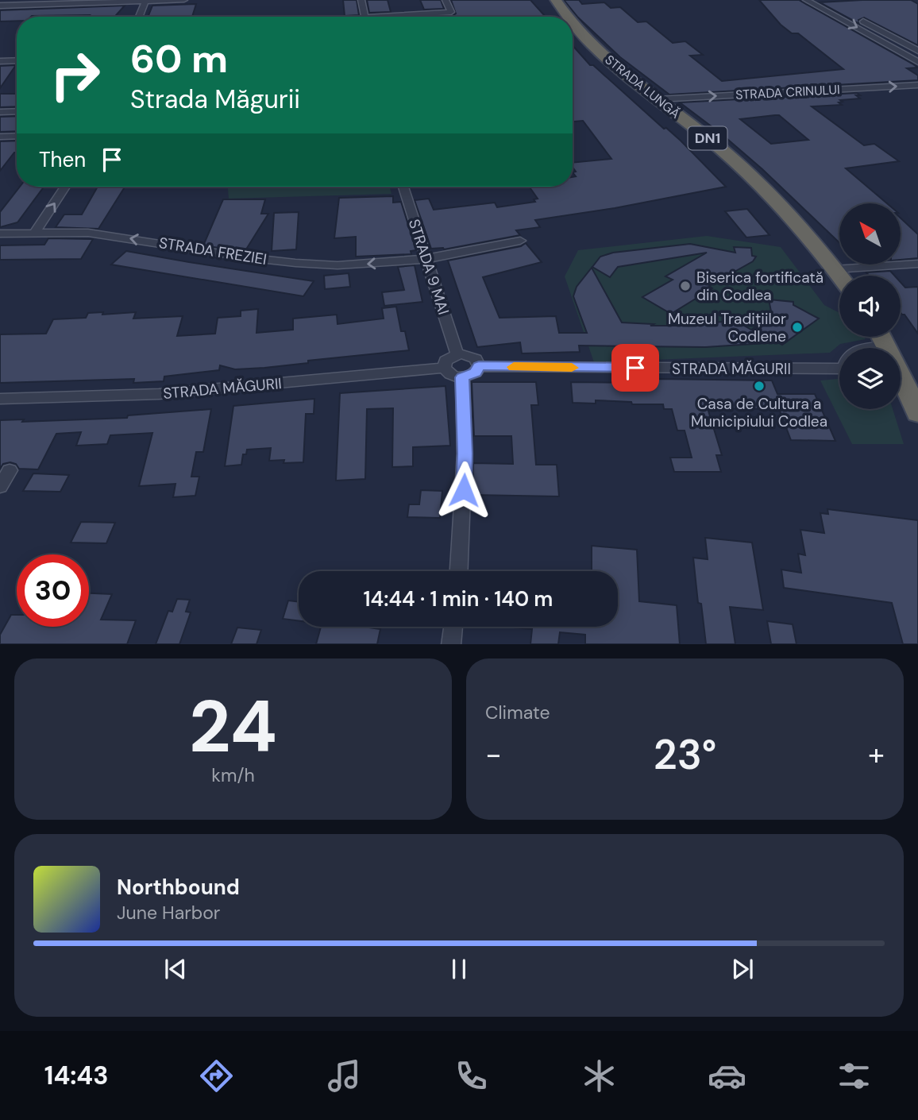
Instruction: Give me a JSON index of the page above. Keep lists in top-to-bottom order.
{
  "streets": {
    "highway": ["STRADA LUNGĂ", "DN1"],
    "street": [
      "STRADA CRINULUI",
      "STRADA FREZIEI",
      "STRADA 9 MAI",
      "STRADA MĂGURII"
    ]
  },
  "crossings": [
    ["STRADA LUNGĂ", "STRADA CRINULUI"],
    ["STRADA FREZIEI", "STRADA 9 MAI"],
    ["STRADA 9 MAI", "STRADA MĂGURII"]
  ],
  "one_way": ["STRADA CRINULUI", "STRADA FREZIEI"],
  "places": ["Biserica fortificată din Codlea", "Muzeul Tradițiilor Codlene", "Casa de Cultura a Municipiului Codlea"],
  "north": "top left",
  "page": {
    "turn": ["60 m", "Strada Măgurii"],
    "then": "Then",
    "limit": "30",
    "trip": "14:44 · 1 min · 140 m",
    "tile": [
      ["24", "km/h"],
      "Climate"
    ],
    "heat": ["−", "23°", "+"],
    "song": ["Northbound", "June Harbor"],
    "tabs": "14:43"
  }
}
